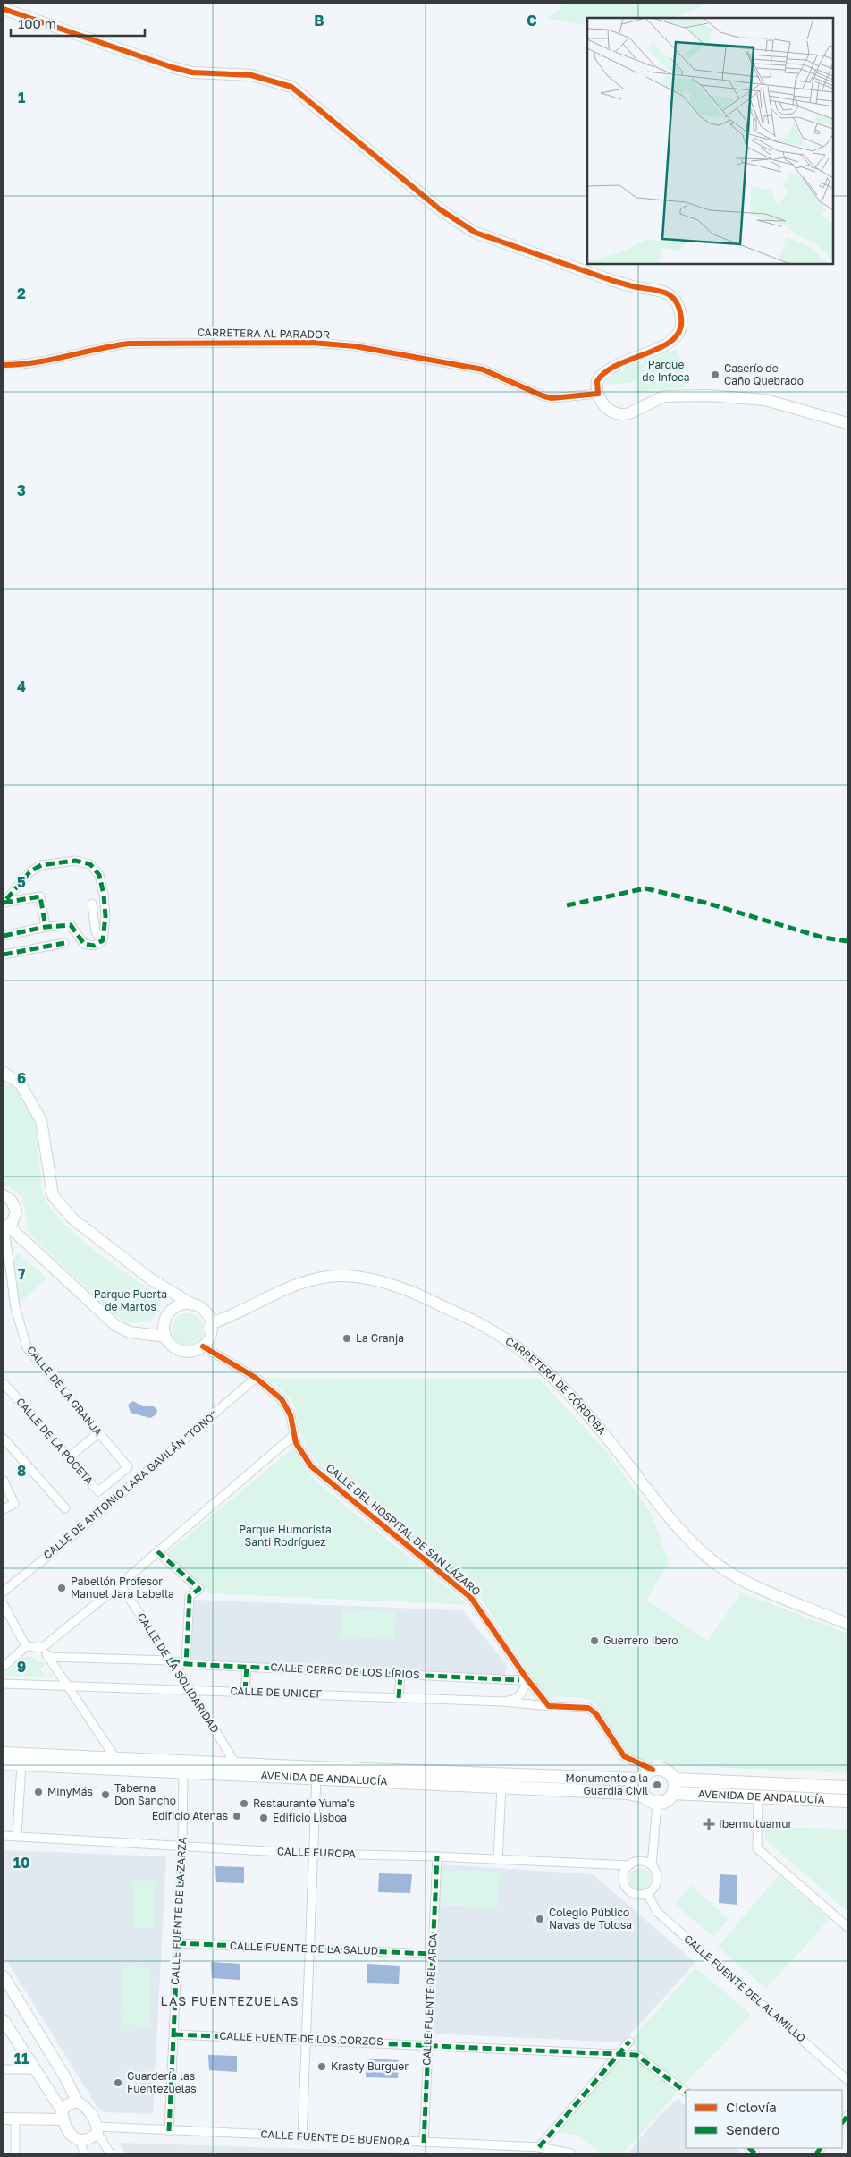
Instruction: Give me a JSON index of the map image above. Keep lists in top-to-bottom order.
{
  "streets": {
    "main road": ["AVENIDA DE ANDALUCÍA"],
    "street": [
      "CARRETERA AL PARADOR",
      "CARRETERA DE CÓRDOBA",
      "CALLE DE LA GRANJA",
      "CALLE DE LA POCETA",
      "CALLE DE ANTONIO LARA GAVILÁN \"TONO\"",
      "CALLE DEL HOSPITAL DE SAN LÁZARO",
      "CALLE CERRO DE LOS LÍRIOS",
      "CALLE DE LA SOLIDARIDAD",
      "CALLE DE UNICEF",
      "CALLE EUROPA",
      "CALLE FUENTE DE LA ZARZA",
      "CALLE FUENTE DE LA SALUD",
      "CALLE FUENTE DEL ALAMILLO",
      "CALLE FUENTE DEL ARCA",
      "CALLE FUENTE DE LOS CORZOS",
      "CALLE FUENTE DE BUENORA"
    ]
  },
  "crossings": [
    ["CARRETERA DE CÓRDOBA", "CALLE DEL HOSPITAL DE SAN LÁZARO"],
    ["CALLE DE LA GRANJA", "CALLE DE LA POCETA"],
    ["CALLE DE ANTONIO LARA GAVILÁN \"TONO\"", "CALLE DEL HOSPITAL DE SAN LÁZARO"],
    ["CALLE DEL HOSPITAL DE SAN LÁZARO", "CALLE CERRO DE LOS LÍRIOS"],
    ["CALLE DEL HOSPITAL DE SAN LÁZARO", "CALLE DE UNICEF"],
    ["CALLE CERRO DE LOS LÍRIOS", "CALLE DE LA SOLIDARIDAD"],
    ["CALLE DE LA SOLIDARIDAD", "CALLE DE UNICEF"],
    ["CALLE DE LA SOLIDARIDAD", "AVENIDA DE ANDALUCÍA"],
    ["AVENIDA DE ANDALUCÍA", "CALLE FUENTE DE LA ZARZA"],
    ["CALLE EUROPA", "CALLE FUENTE DE LA ZARZA"],
    ["CALLE EUROPA", "CALLE FUENTE DEL ALAMILLO"],
    ["CALLE EUROPA", "CALLE FUENTE DEL ARCA"],
    ["CALLE FUENTE DE LA ZARZA", "CALLE FUENTE DE LA SALUD"],
    ["CALLE FUENTE DE LA ZARZA", "CALLE FUENTE DE LOS CORZOS"],
    ["CALLE FUENTE DE LA ZARZA", "CALLE FUENTE DE BUENORA"],
    ["CALLE FUENTE DE LA SALUD", "CALLE FUENTE DEL ARCA"],
    ["CALLE FUENTE DEL ARCA", "CALLE FUENTE DE LOS CORZOS"],
    ["CALLE FUENTE DEL ARCA", "CALLE FUENTE DE BUENORA"]
  ],
  "districts": ["LAS FUENTEZUELAS"],
  "parks": ["Parque de Infoca", "Parque Puerta de Martos", "Parque Humorista Santi Rodríguez"],
  "places": {
    "other": [
      "Caserío de Caño Quebrado",
      "La Granja",
      "Pabellón Profesor Manuel Jara Labella",
      "Guerrero Ibero",
      "Monumento a la Guardia Civil",
      "MinyMás",
      "Taberna Don Sancho",
      "Restaurante Yuma's",
      "Edificio Atenas",
      "Edificio Lisboa",
      "Colegio Público Navas de Tolosa",
      "Krasty Burguer",
      "Guardería las Fuentezuelas"
    ],
    "health": ["Ibermutuamur"]
  },
  "legend": ["Ciclovía", "Sendero"],
  "scale_bar": "100 m",
  "grid": {
    "columns": ["B", "C"],
    "rows": [
      "1",
      "2",
      "3",
      "4",
      "5",
      "6",
      "7",
      "8",
      "9",
      "10",
      "11"
    ]
  }
}
